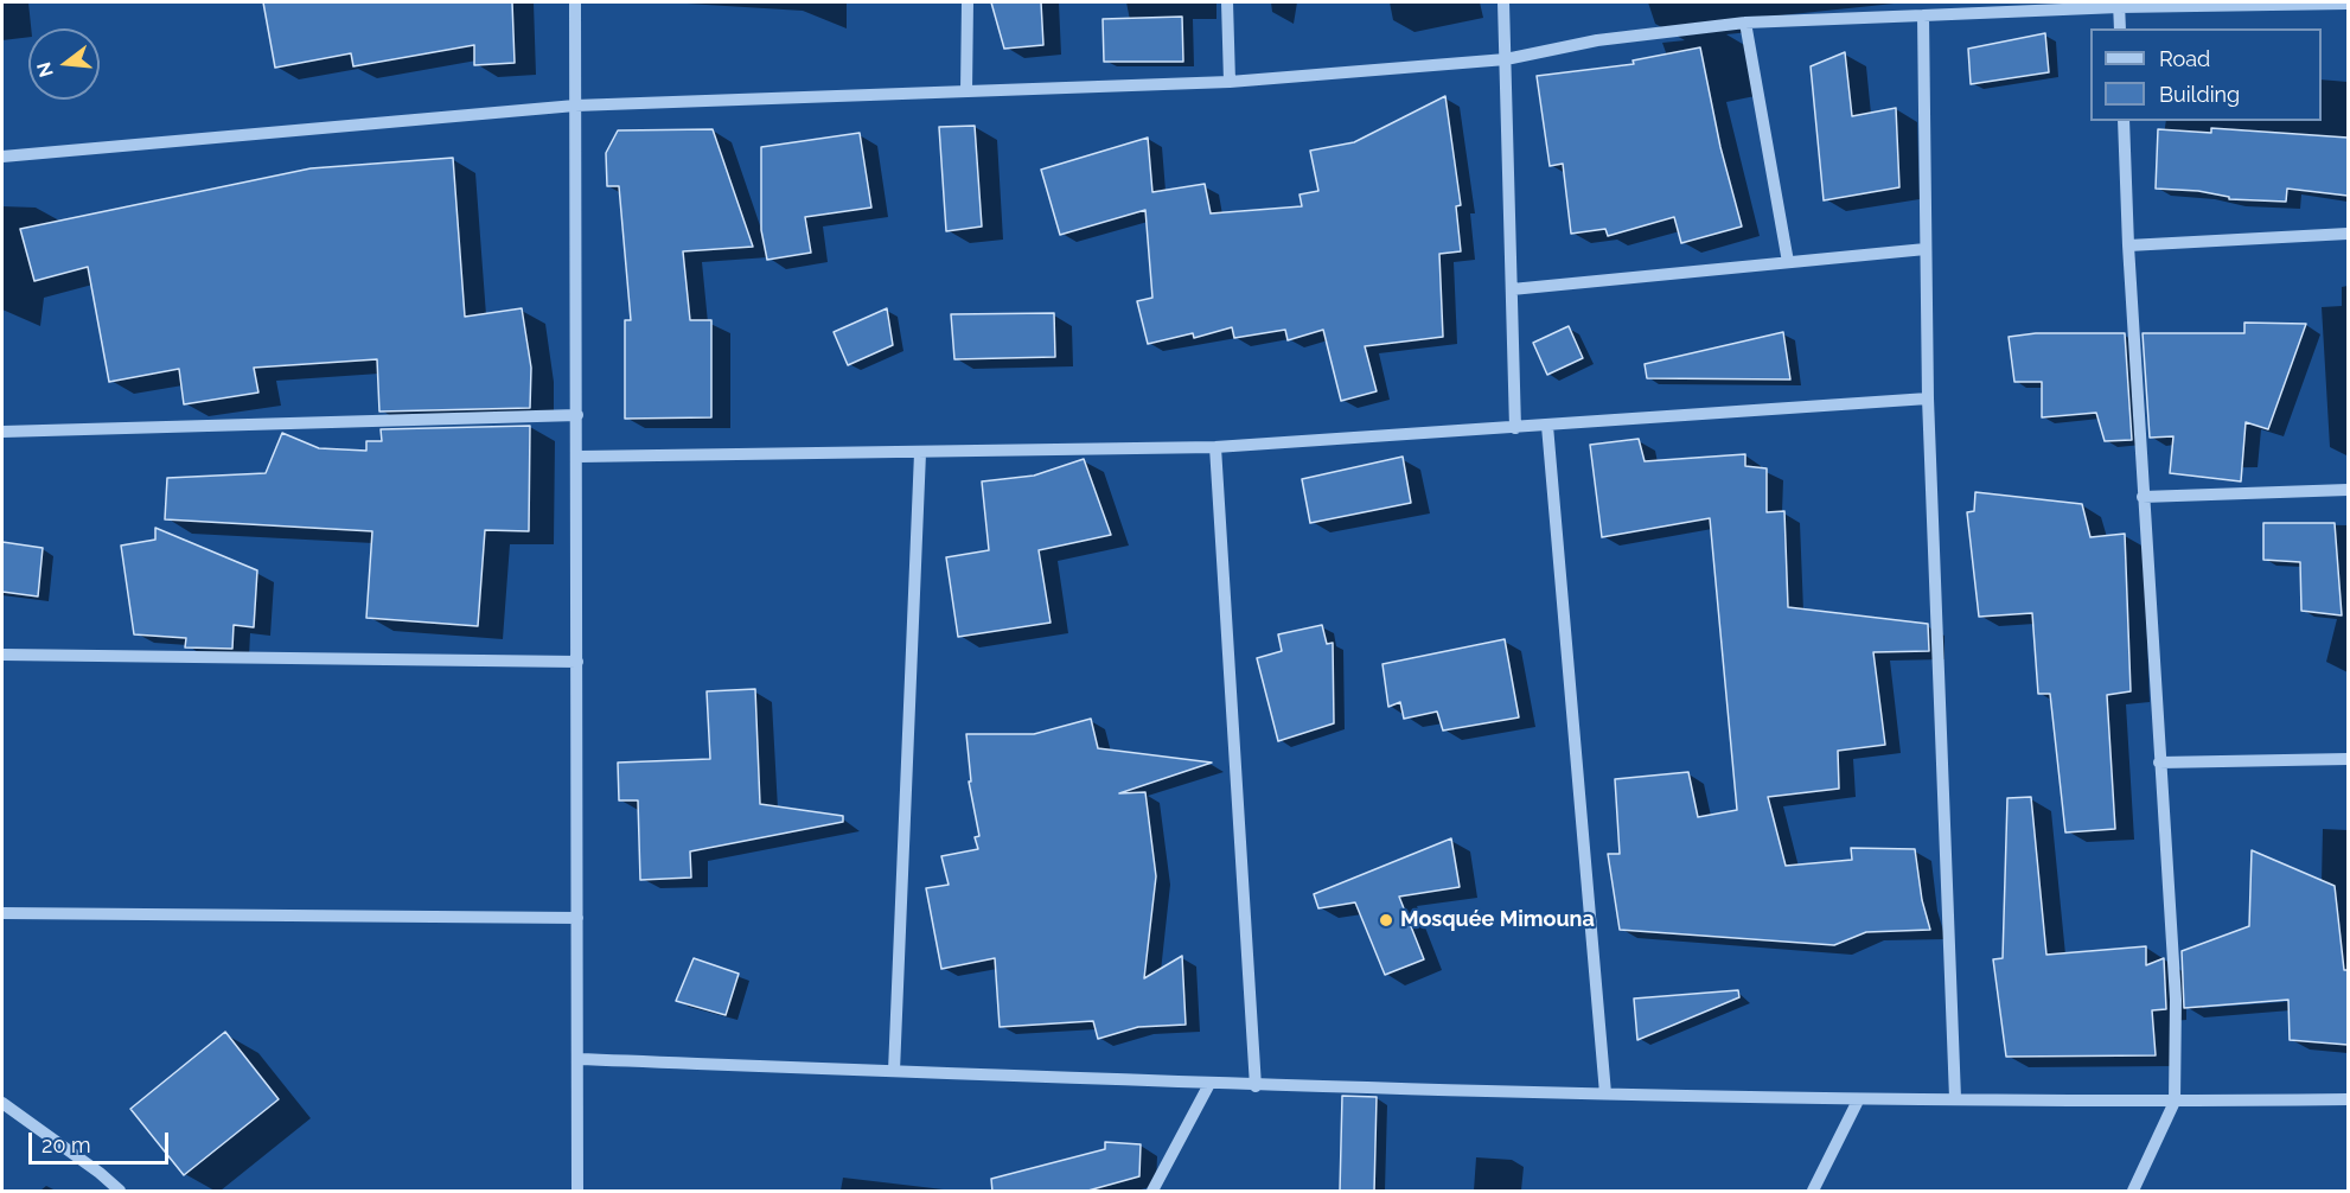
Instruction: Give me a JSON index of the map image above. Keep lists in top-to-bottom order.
{
  "places": ["Mosquée Mimouna"],
  "legend": ["Road", "Building"],
  "scale_bar": "20 m",
  "north": "left"
}
